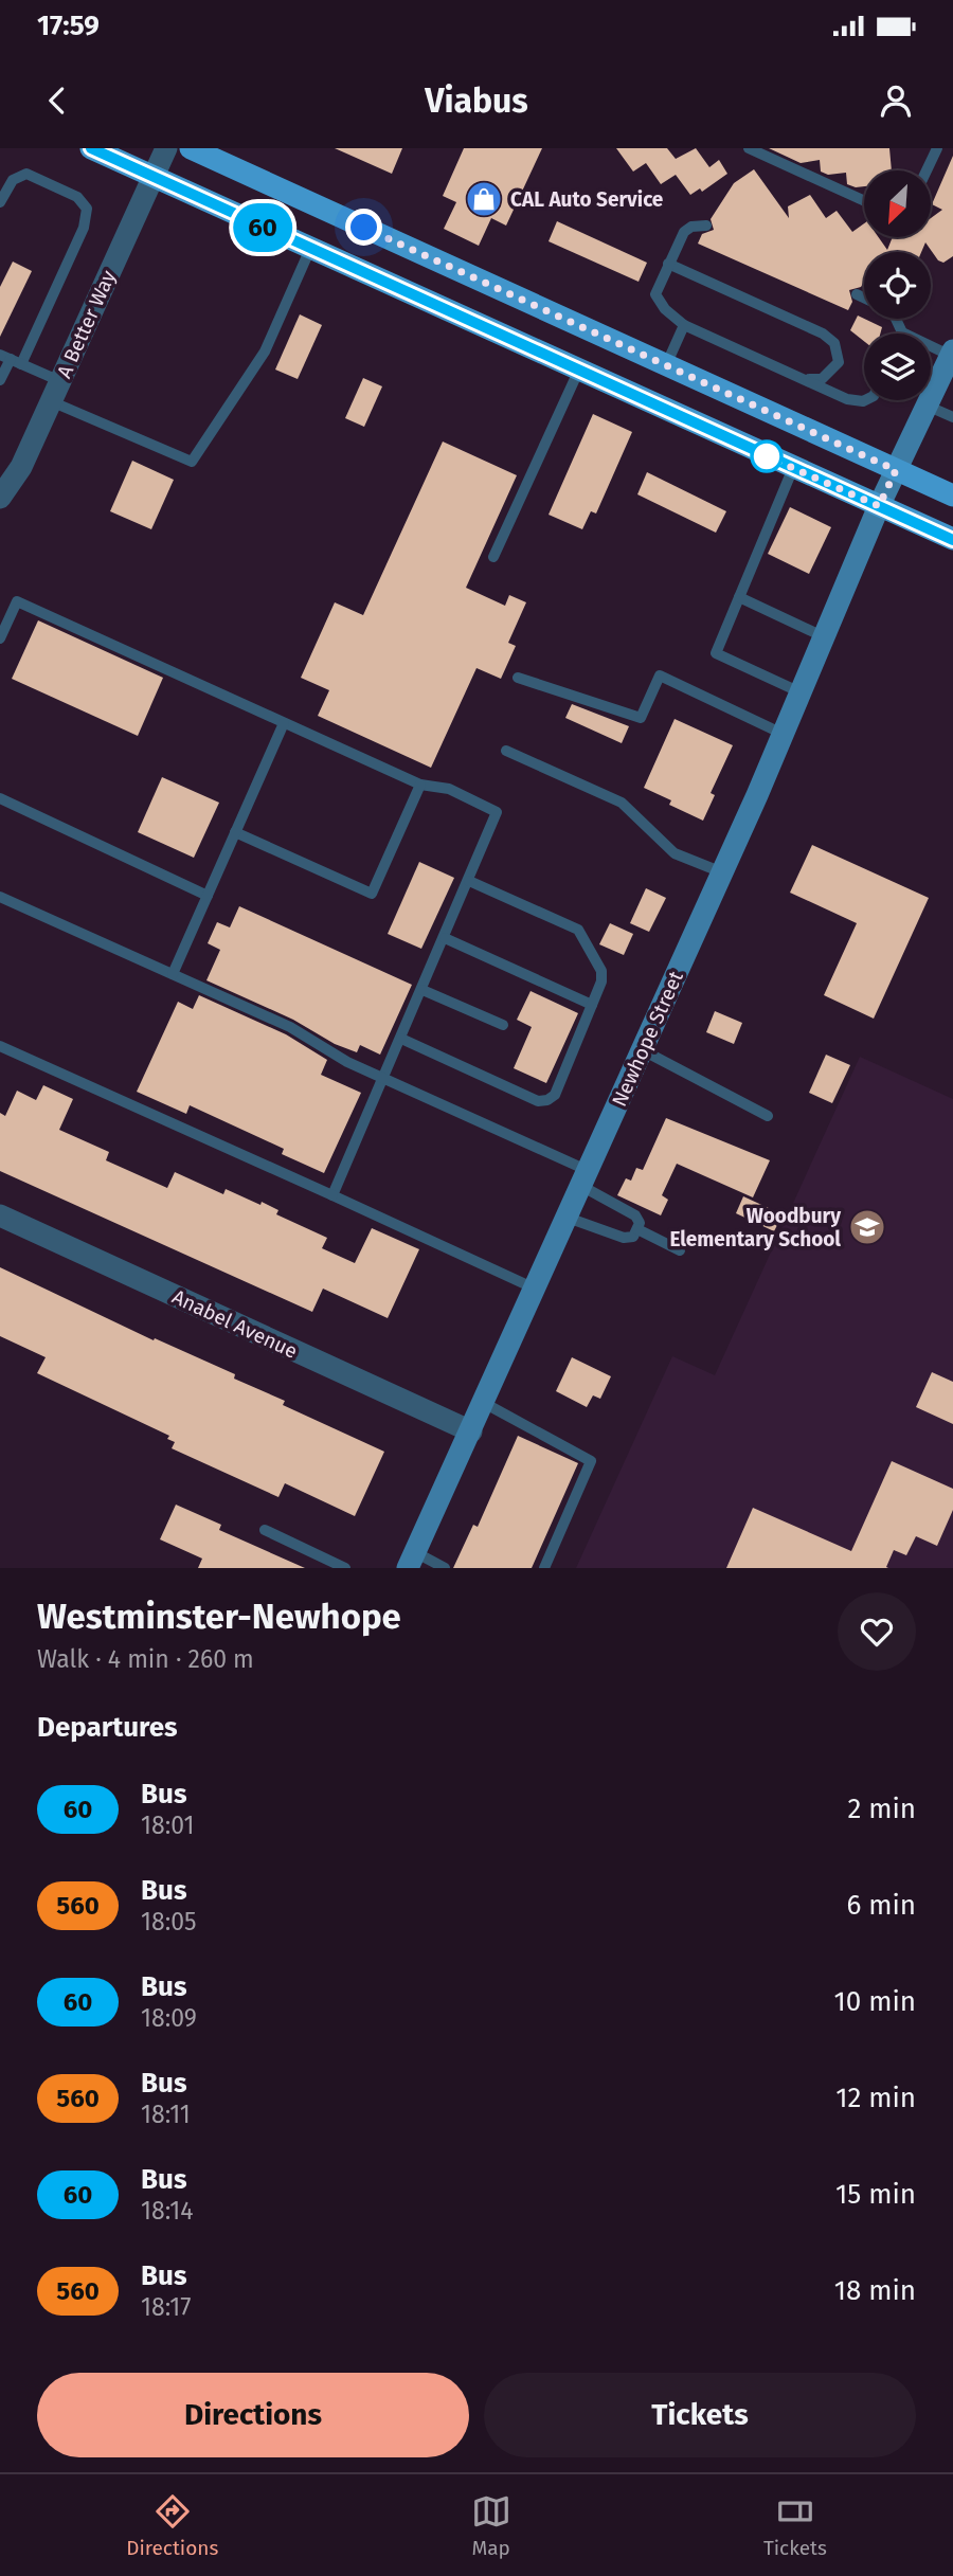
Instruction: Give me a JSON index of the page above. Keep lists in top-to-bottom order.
{
  "streets": {
    "street": ["A Better Way", "Newhope Street", "Anabel Avenue"]
  },
  "crossings": [
    ["Newhope Street", "Anabel Avenue"]
  ],
  "places": {
    "shop": ["CAL Auto Service"],
    "school or university": ["Woodbury Elementary School"]
  },
  "lines": ["bus line 60"],
  "north": "bottom left",
  "page": {
    "status": "17:59",
    "header": "Viabus",
    "on_map": "60",
    "heading": [
      ["Westminster-Newhope", "Walk · 4 min · 260 m"],
      "Departures"
    ],
    "list": [
      {
        "mark": "60",
        "name": "Bus",
        "note": "18:01",
        "value": "2 min"
      },
      {
        "mark": "560",
        "name": "Bus",
        "note": "18:05",
        "value": "6 min"
      },
      {
        "mark": "60",
        "name": "Bus",
        "note": "18:09",
        "value": "10 min"
      },
      {
        "mark": "560",
        "name": "Bus",
        "note": "18:11",
        "value": "12 min"
      },
      {
        "mark": "60",
        "name": "Bus",
        "note": "18:14",
        "value": "15 min"
      },
      {
        "mark": "560",
        "name": "Bus",
        "note": "18:17",
        "value": "18 min"
      }
    ],
    "buttons": ["Directions", "Tickets"],
    "tabs": ["Directions", "Map", "Tickets"]
  }
}
